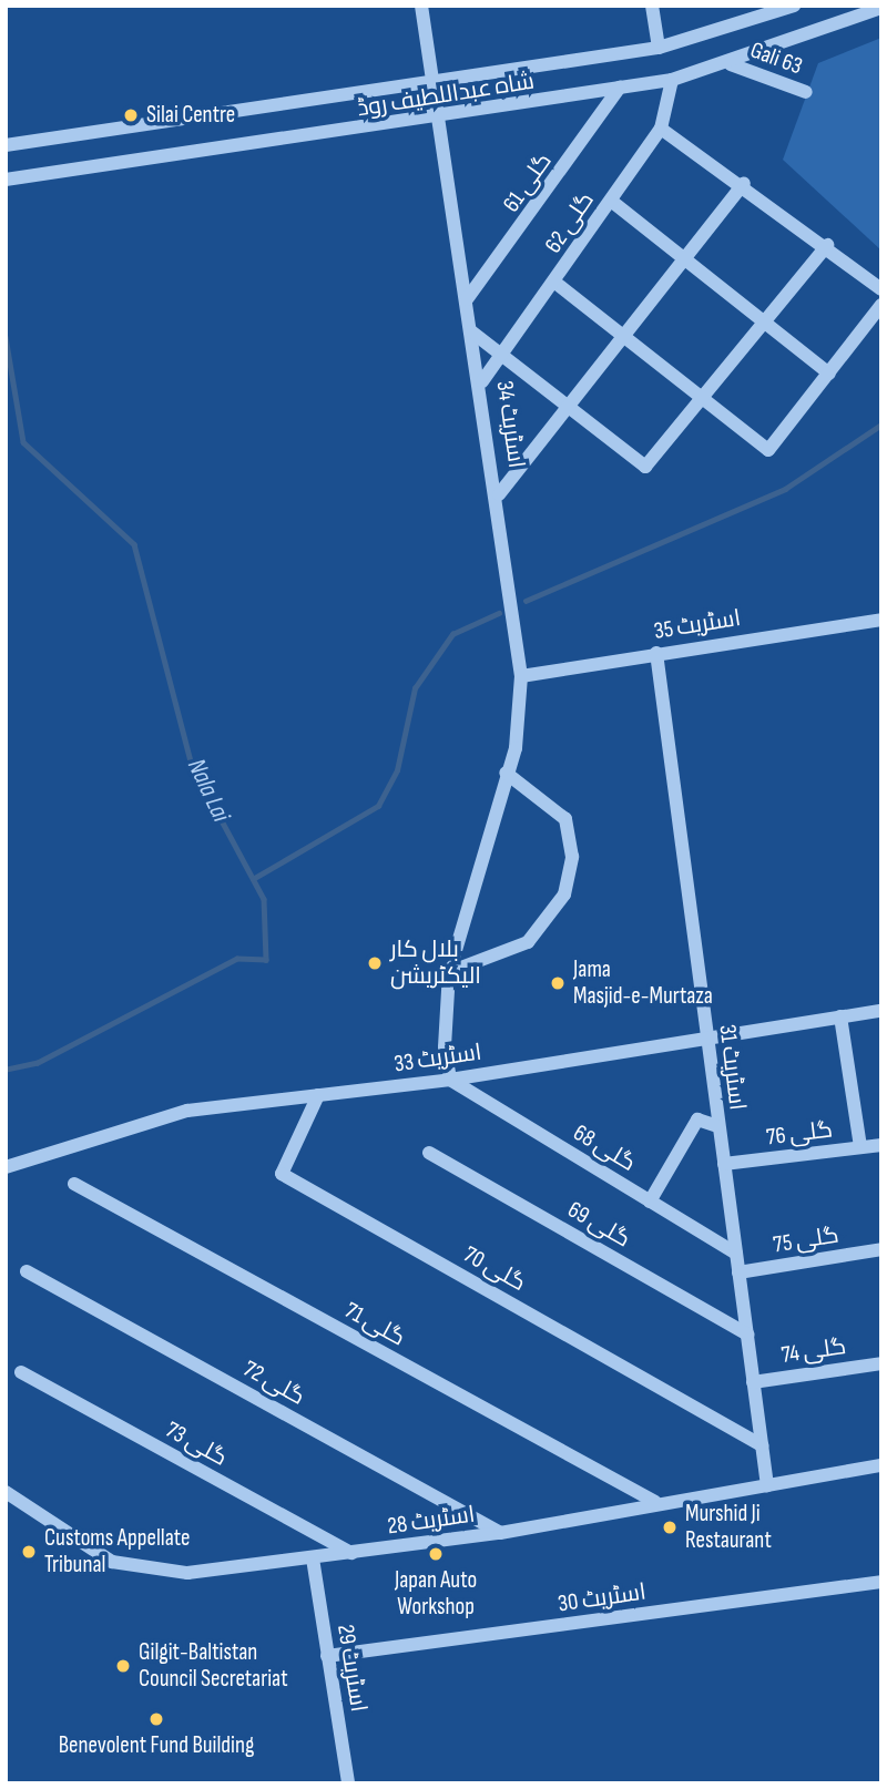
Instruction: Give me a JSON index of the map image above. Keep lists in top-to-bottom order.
{
  "streets": {
    "street": [
      "Gali 63",
      "شاہ عبداللطیف روڈ",
      "گلی 61",
      "گلی 62",
      "اسٹریٹ 34",
      "اسٹریٹ 35",
      "اسٹریٹ 33",
      "اسٹریٹ 31",
      "گلی 76",
      "گلی 68",
      "گلی 69",
      "گلی 75",
      "گلی 70",
      "گلی 71",
      "گلی 74",
      "گلی 72",
      "گلی 73",
      "اسٹریٹ 28",
      "اسٹریٹ 30",
      "اسٹریٹ 29"
    ]
  },
  "crossings": [
    ["Gali 63", "شاہ عبداللطیف روڈ"],
    ["شاہ عبداللطیف روڈ", "گلی 61"],
    ["شاہ عبداللطیف روڈ", "گلی 62"],
    ["شاہ عبداللطیف روڈ", "اسٹریٹ 34"],
    ["گلی 61", "اسٹریٹ 34"],
    ["گلی 62", "اسٹریٹ 34"],
    ["اسٹریٹ 34", "اسٹریٹ 35"],
    ["اسٹریٹ 34", "اسٹریٹ 33"],
    ["اسٹریٹ 34", "گلی 68"],
    ["اسٹریٹ 35", "اسٹریٹ 31"],
    ["اسٹریٹ 33", "اسٹریٹ 31"],
    ["اسٹریٹ 33", "گلی 68"],
    ["اسٹریٹ 33", "گلی 70"],
    ["اسٹریٹ 31", "گلی 76"],
    ["اسٹریٹ 31", "گلی 68"],
    ["اسٹریٹ 31", "گلی 69"],
    ["اسٹریٹ 31", "گلی 75"],
    ["اسٹریٹ 31", "گلی 70"],
    ["اسٹریٹ 31", "گلی 74"],
    ["اسٹریٹ 31", "اسٹریٹ 28"],
    ["گلی 71", "اسٹریٹ 28"],
    ["گلی 72", "اسٹریٹ 28"],
    ["گلی 73", "اسٹریٹ 28"],
    ["اسٹریٹ 28", "اسٹریٹ 29"],
    ["اسٹریٹ 30", "اسٹریٹ 29"]
  ],
  "water": ["Nala Lai"],
  "places": [
    "Silai Centre",
    "بلال کار الیکٹریشن",
    "Jama Masjid-e-Murtaza",
    "Murshid Ji Restaurant",
    "Customs Appellate Tribunal",
    "Japan Auto Workshop",
    "Gilgit-Baltistan Council Secretariat",
    "Benevolent Fund Building"
  ]
}
